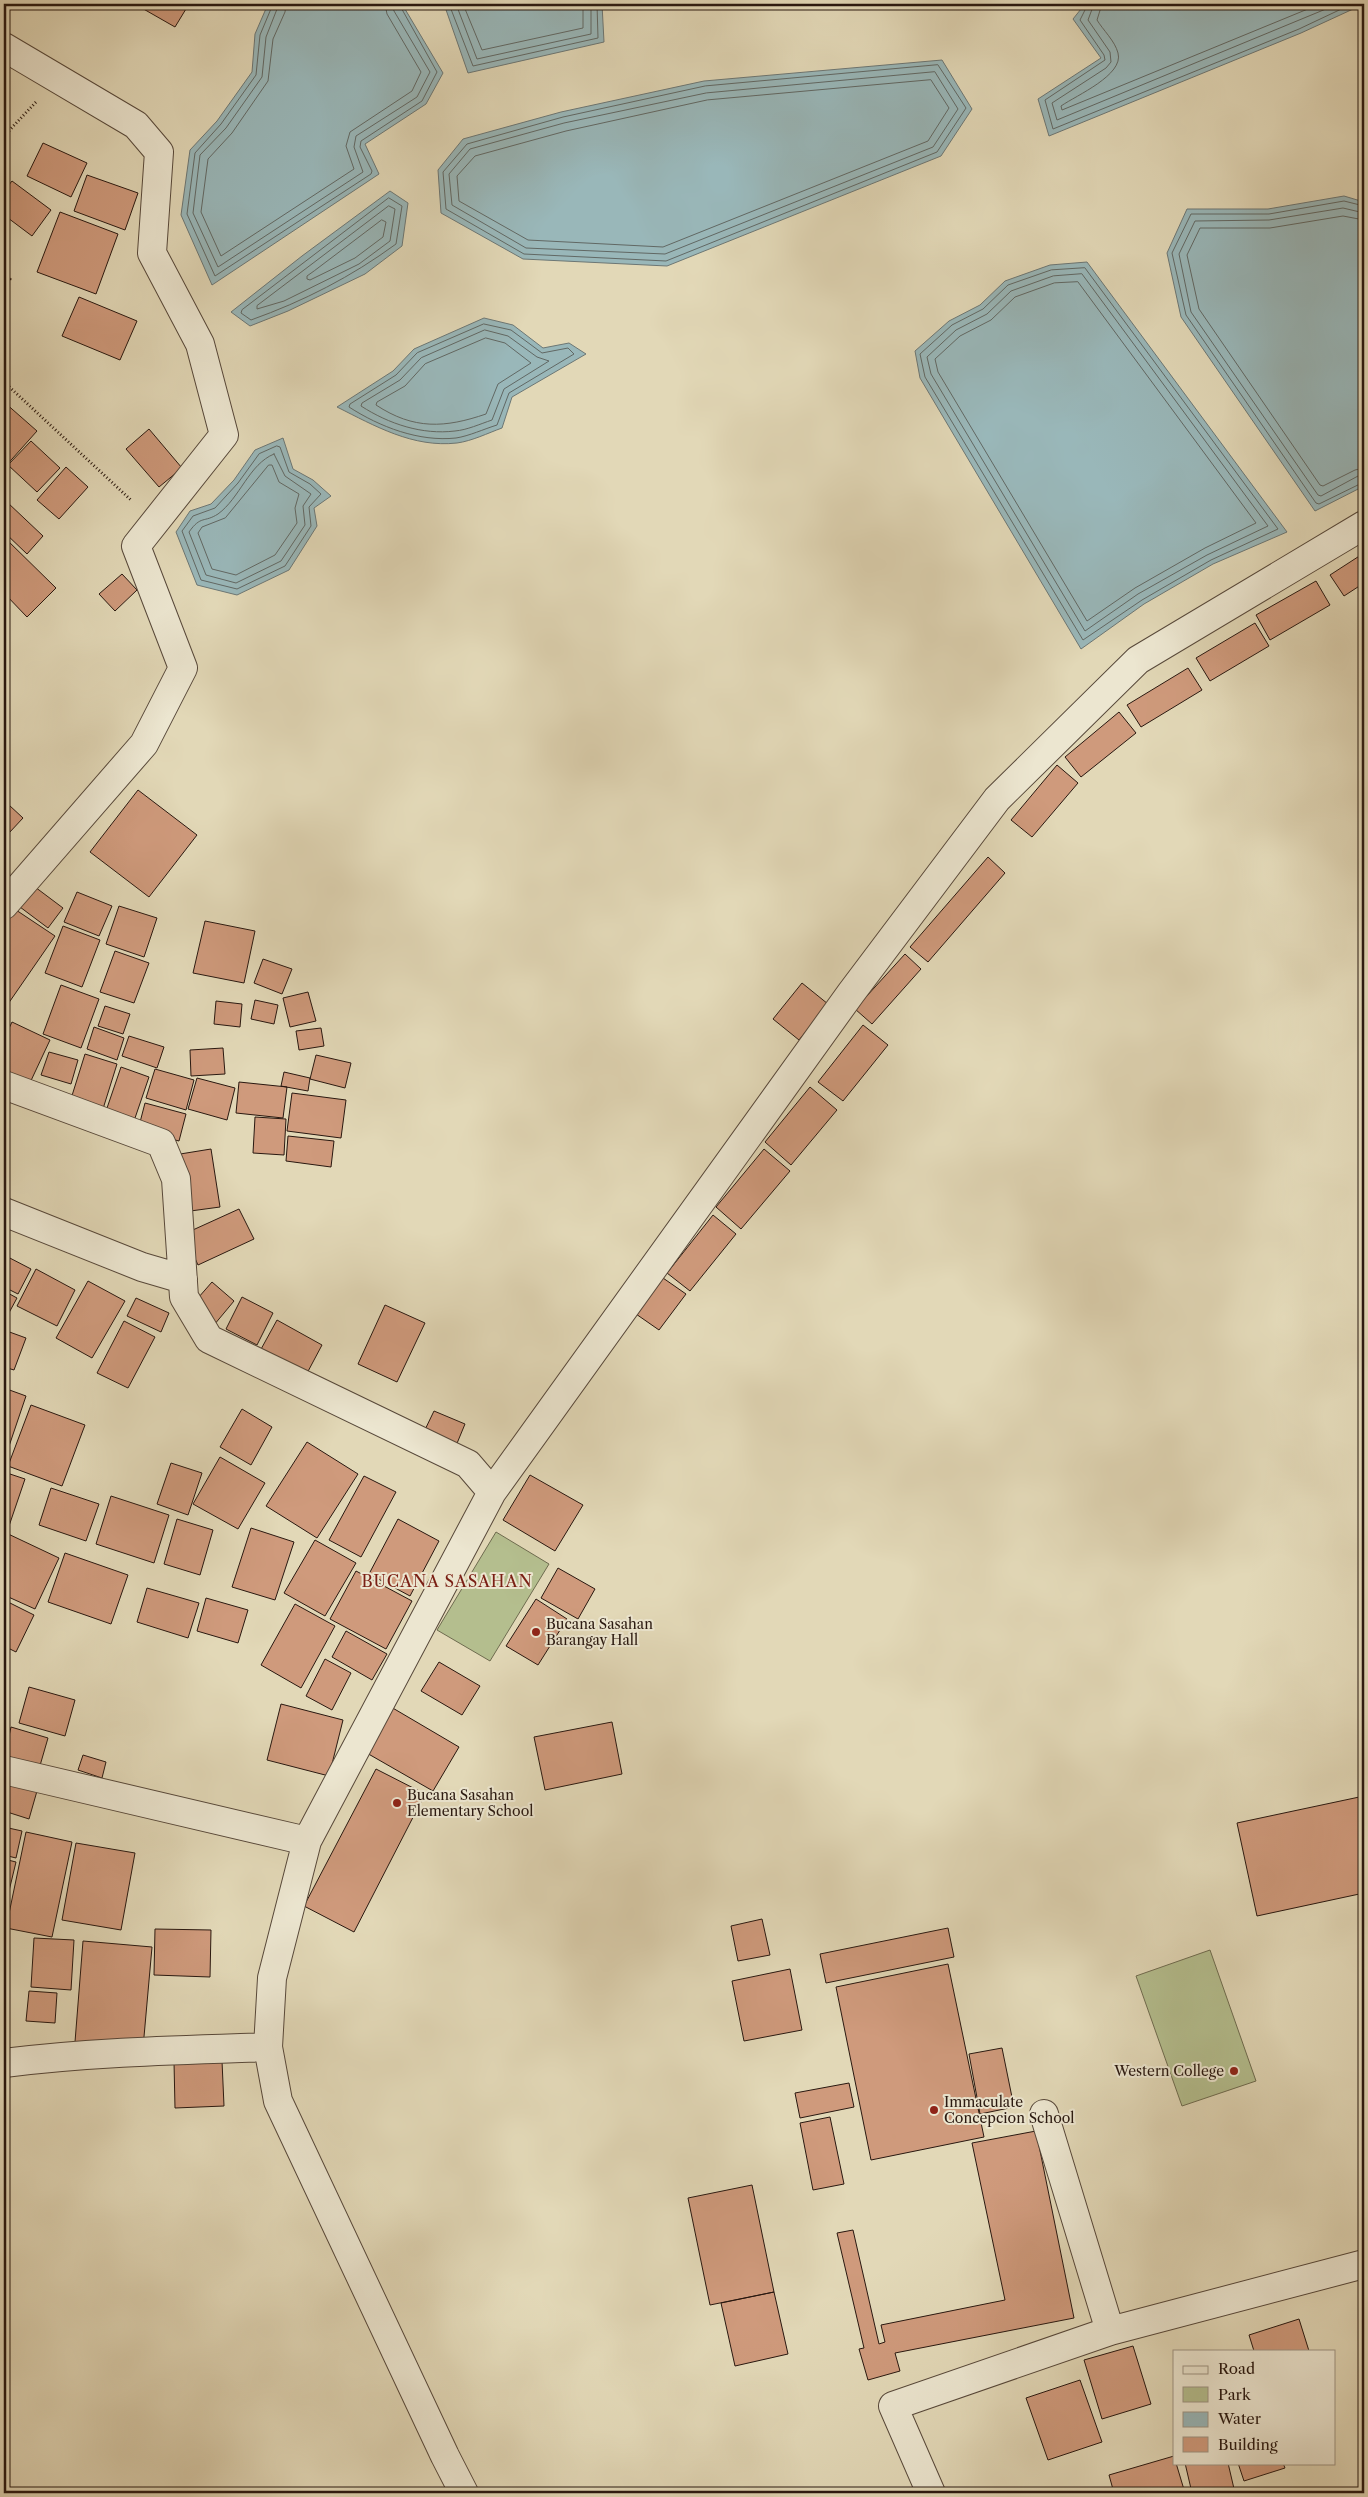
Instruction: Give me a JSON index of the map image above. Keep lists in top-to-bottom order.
{
  "districts": ["BUCANA SASAHAN"],
  "places": [
    "Bucana Sasahan Barangay Hall",
    "Bucana Sasahan Elementary School",
    "Western College",
    "Immaculate Concepcion School"
  ],
  "legend": [
    "Road",
    "Park",
    "Water",
    "Building"
  ]
}
